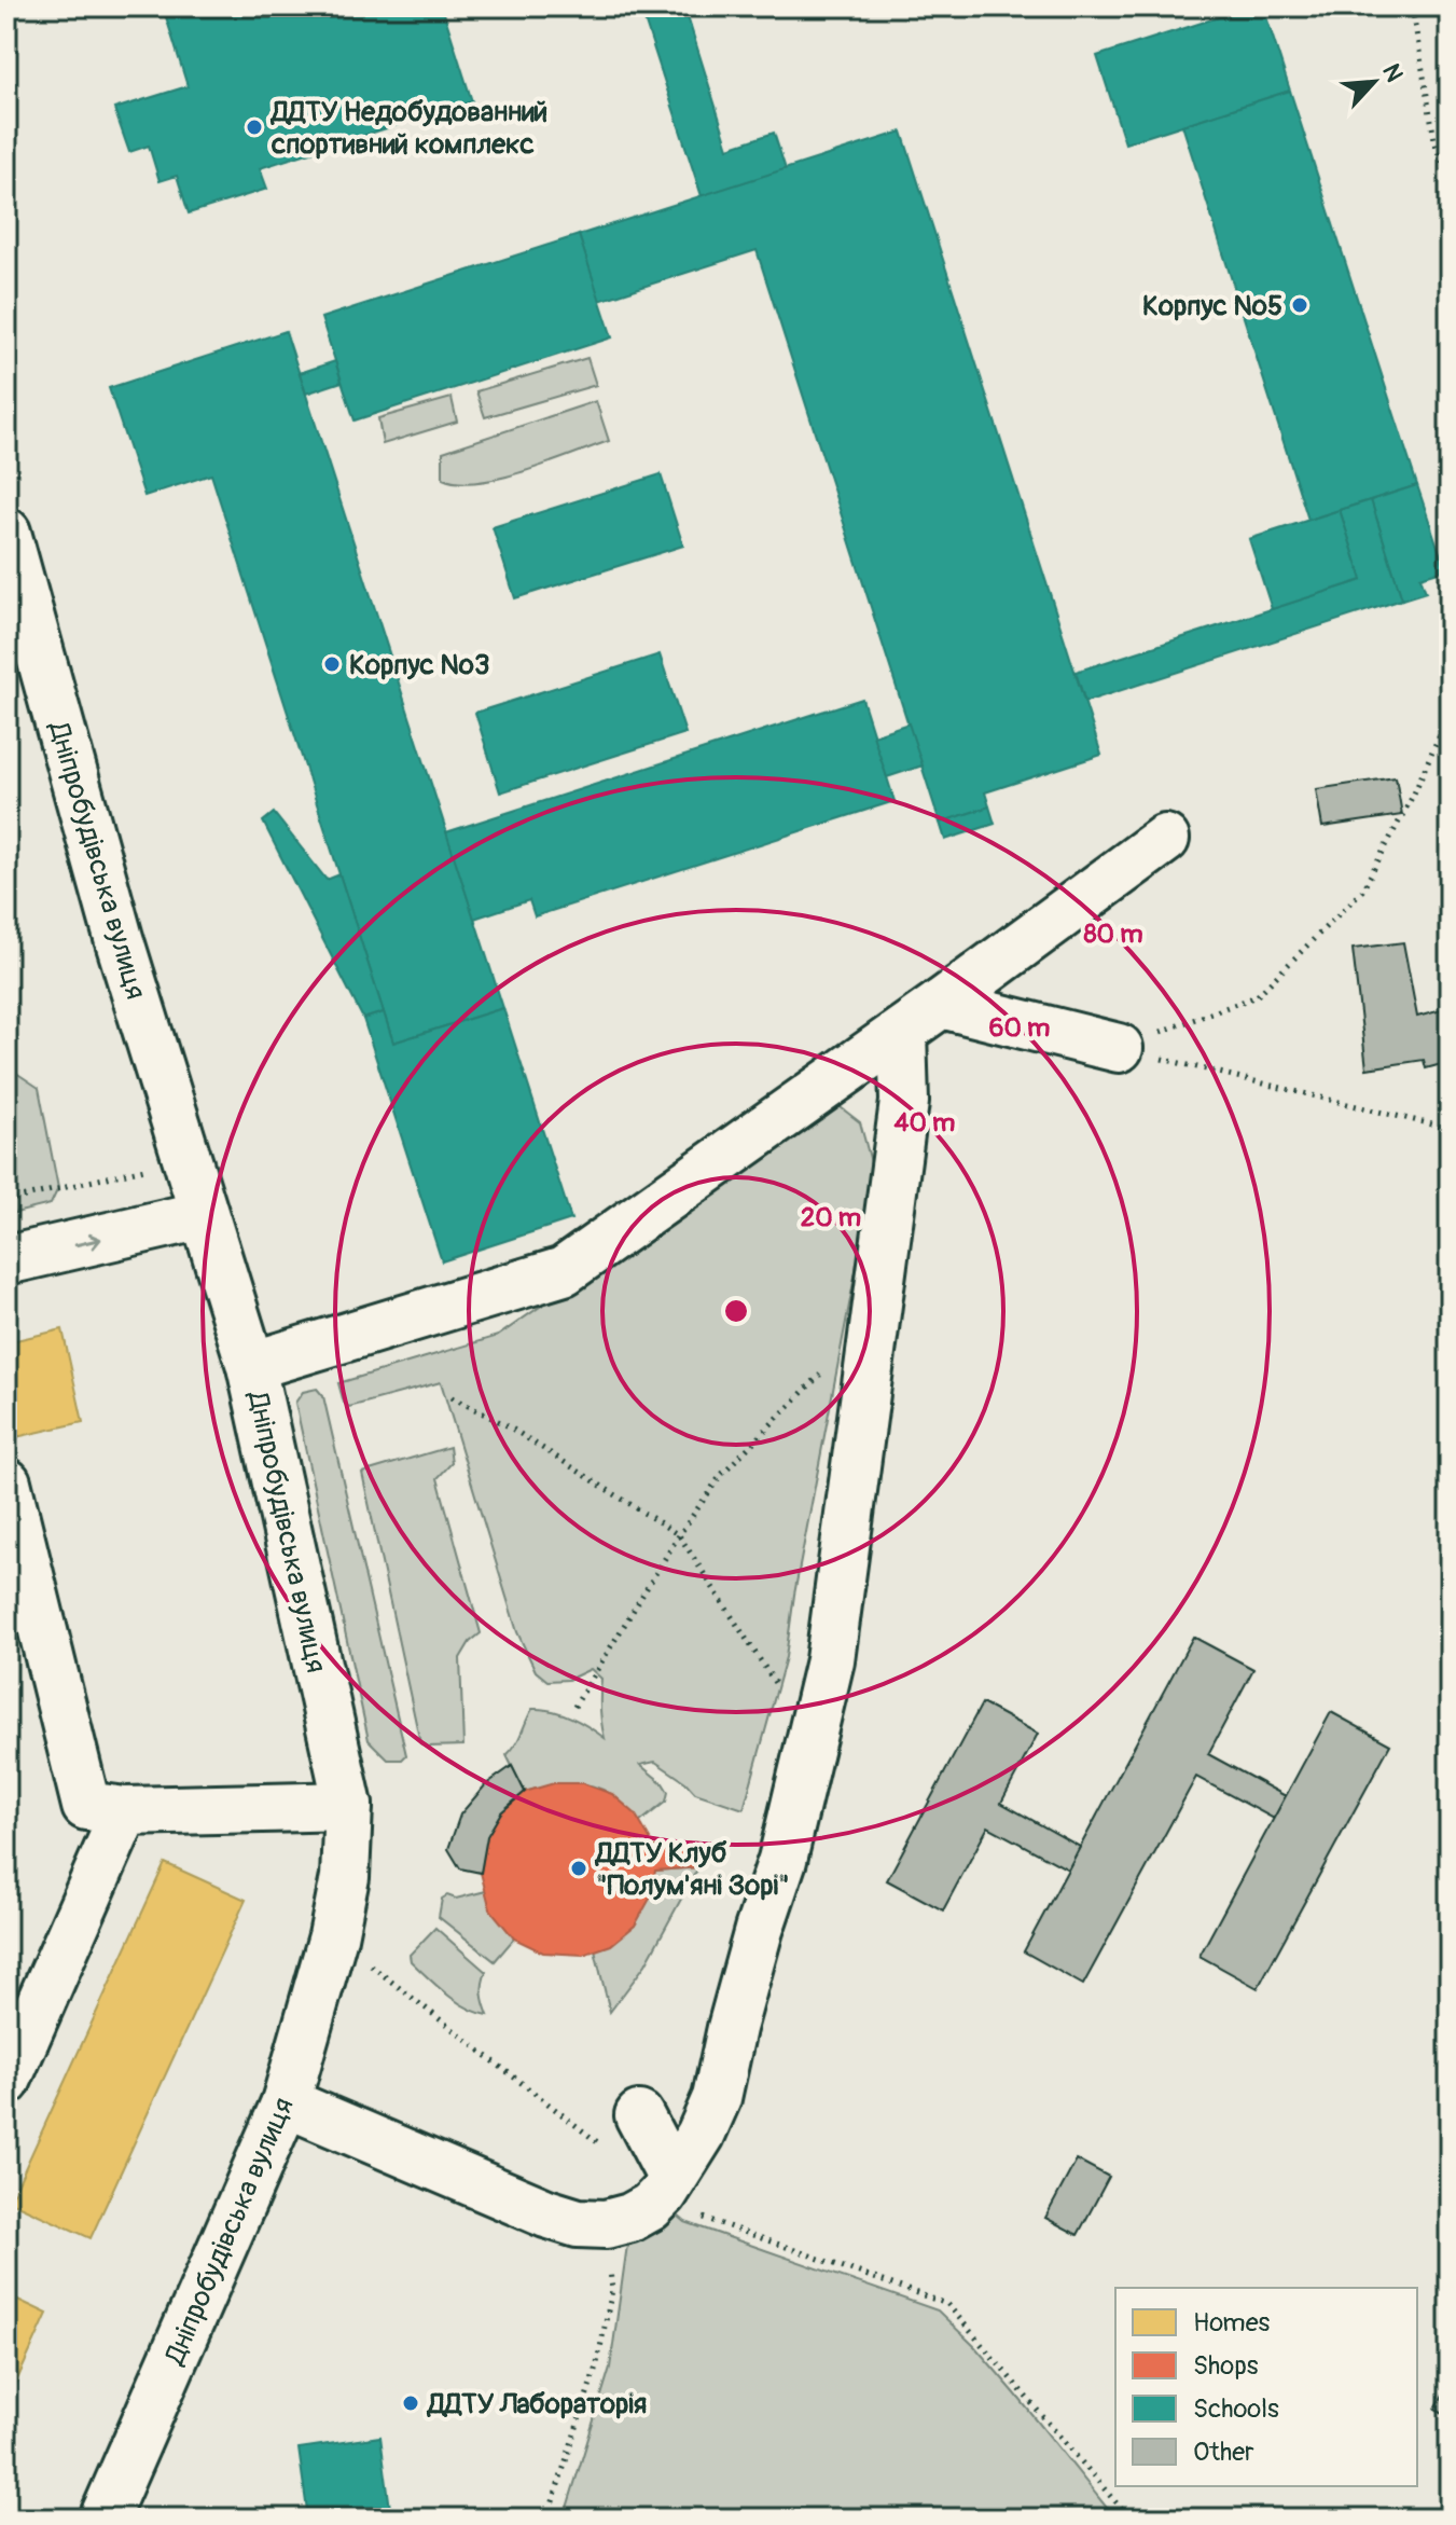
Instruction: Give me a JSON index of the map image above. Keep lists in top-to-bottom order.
{
  "streets": {
    "street": ["Дніпробудівська вулиця"]
  },
  "places": [
    "ДДТУ Недобудованний спортивний комплекс",
    "Корпус №5",
    "Корпус №3",
    "ДДТУ Клуб \"Полум'яні Зорі\"",
    "ДДТУ Лабораторія"
  ],
  "legend": [
    "Homes",
    "Shops",
    "Schools",
    "Other"
  ],
  "north": "top right",
  "rings": [
    "80 m",
    "60 m",
    "40 m",
    "20 m"
  ]
}
